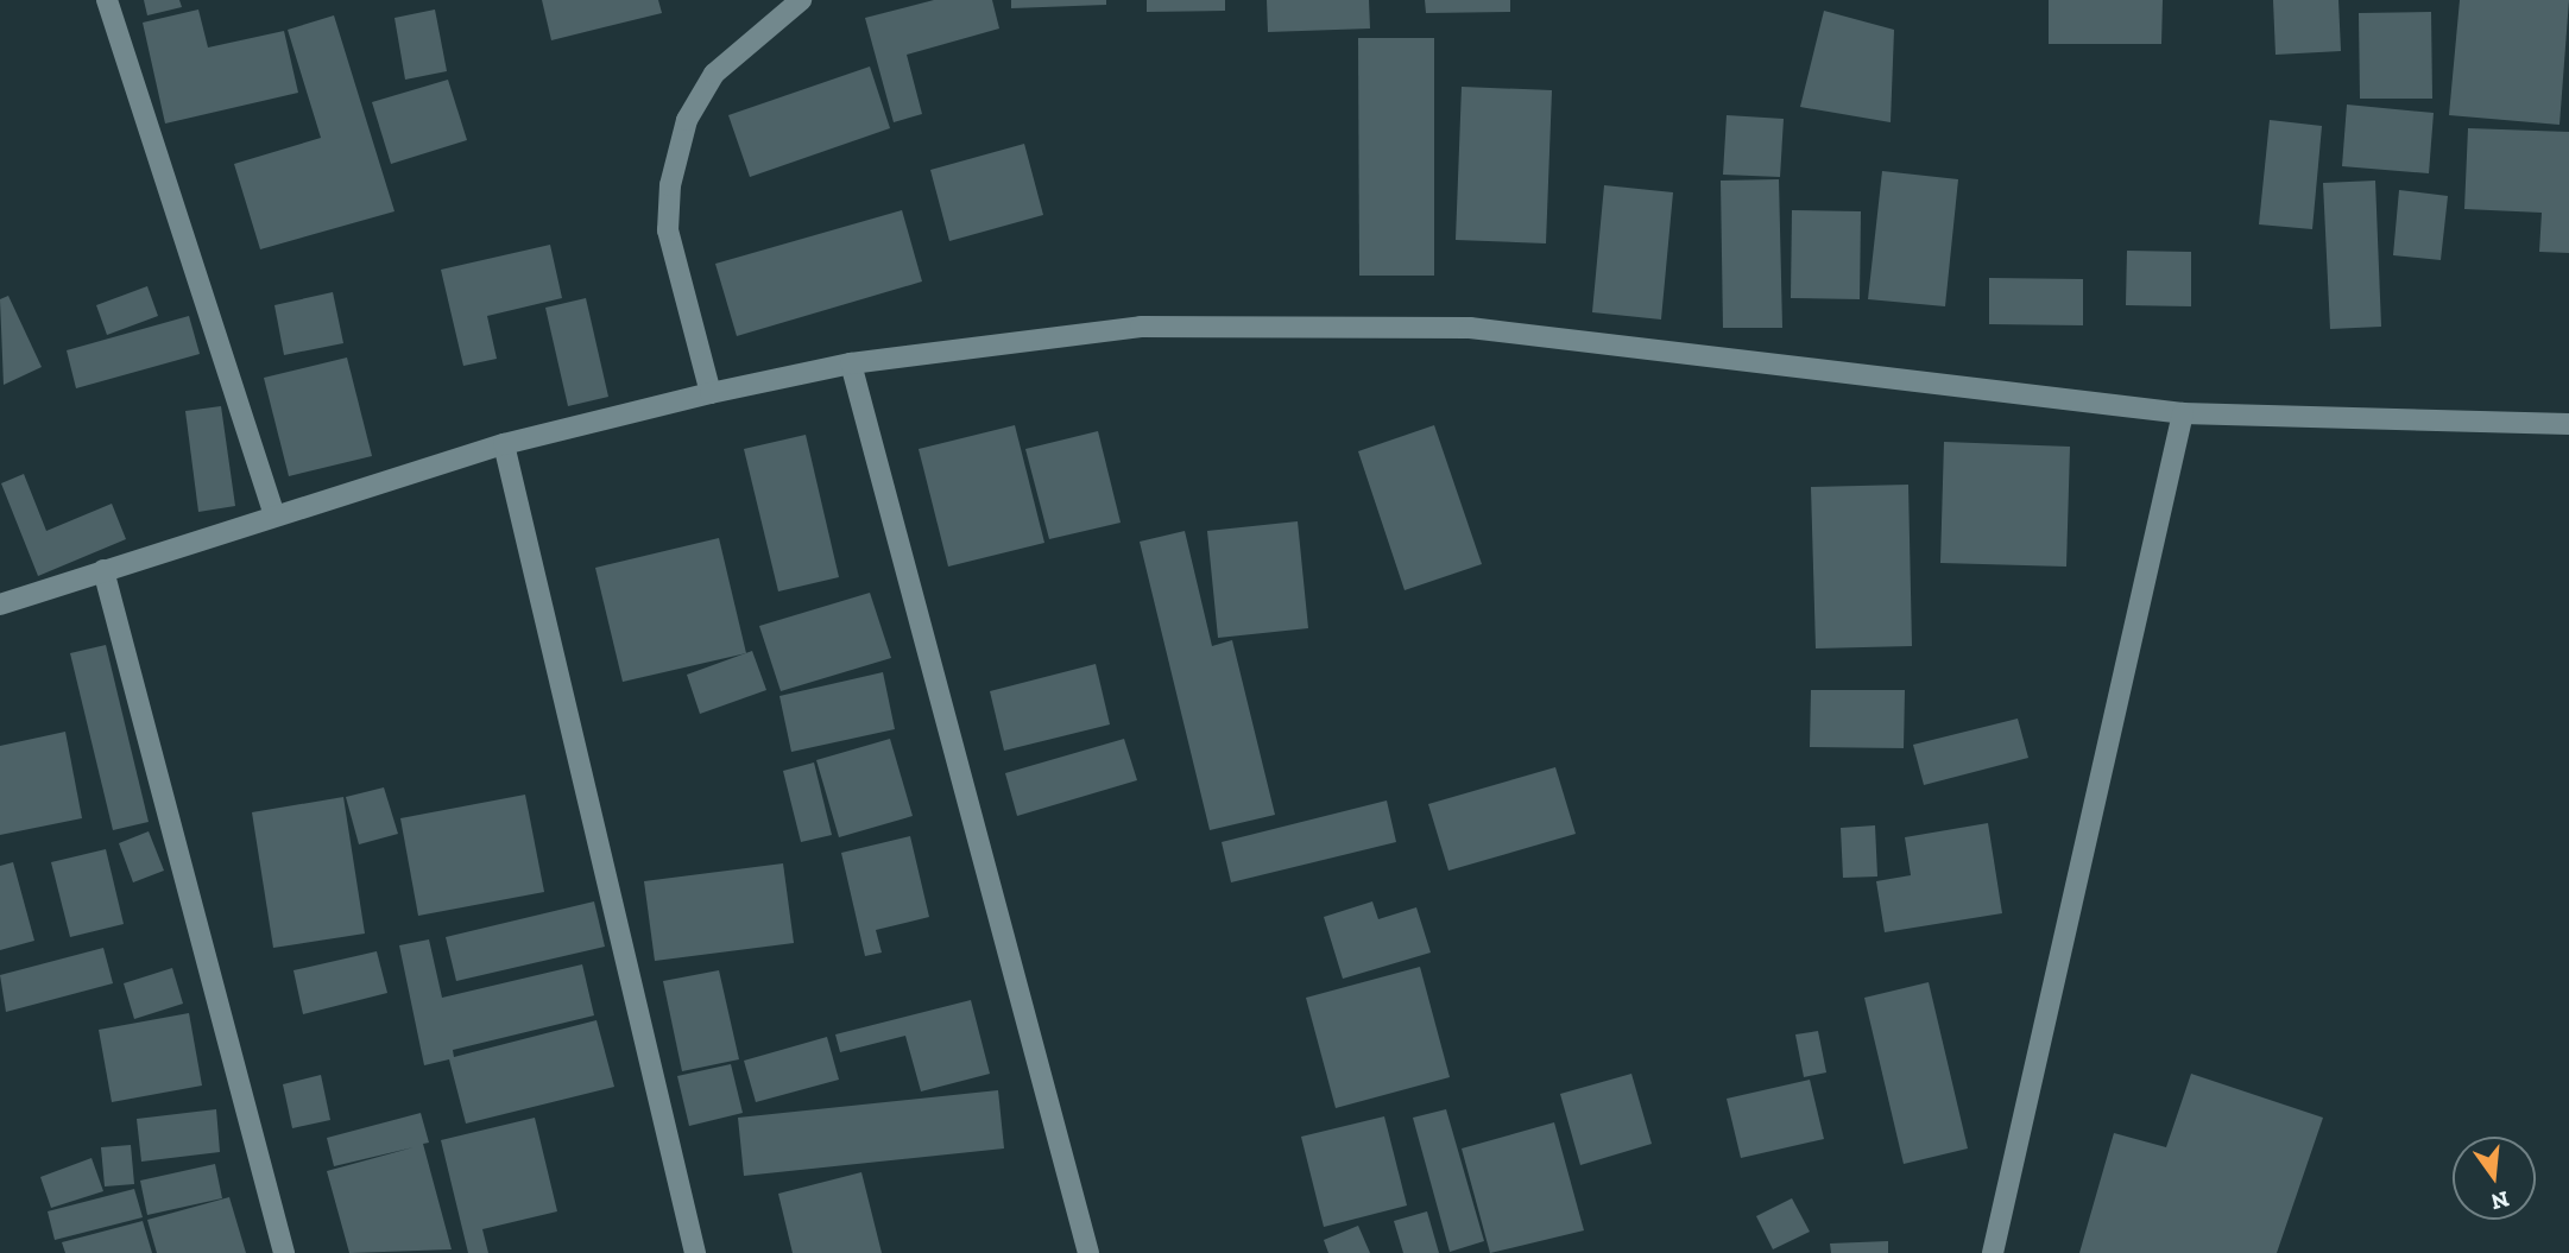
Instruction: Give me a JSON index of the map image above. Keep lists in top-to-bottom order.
{
  "north": "bottom"
}
